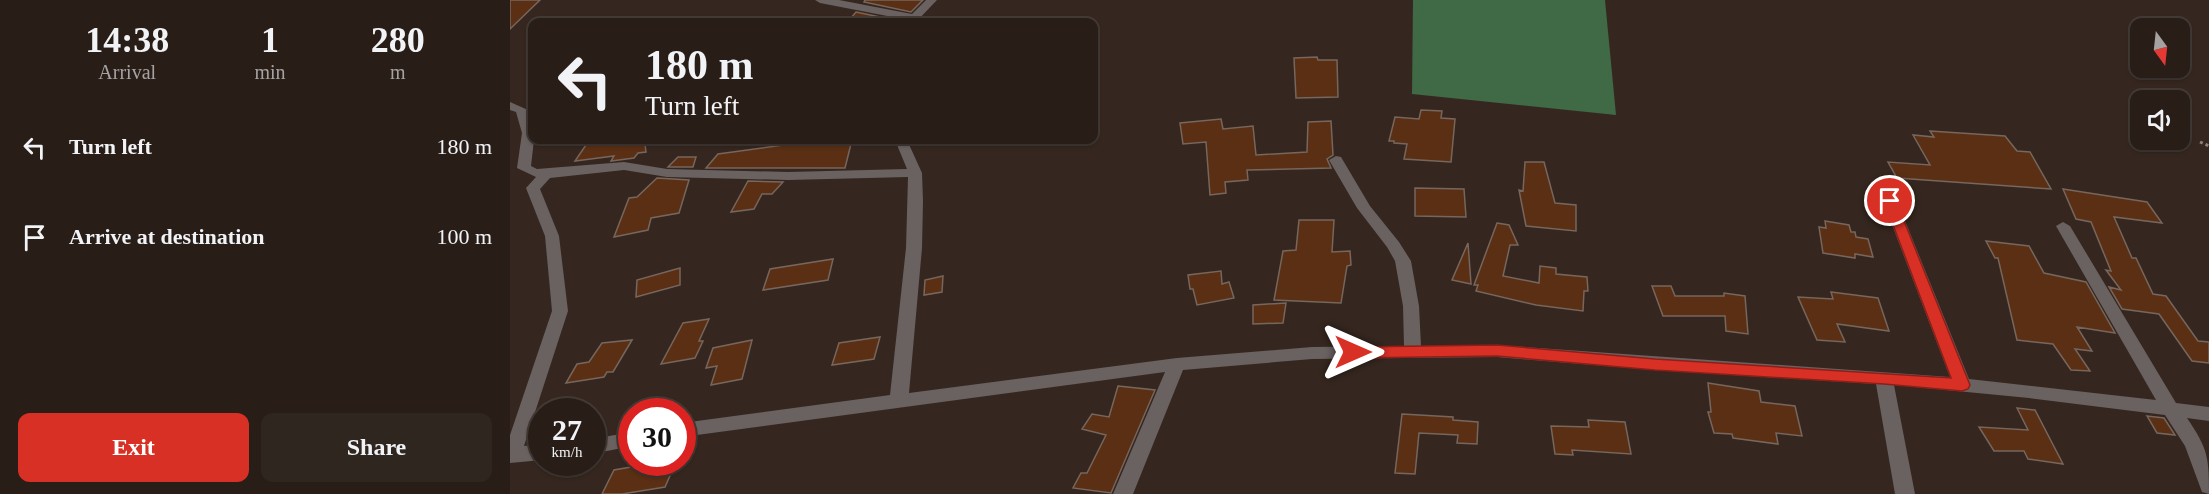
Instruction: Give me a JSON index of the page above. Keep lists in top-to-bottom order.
{
  "north": "bottom",
  "page": {
    "eta": [
      "14:38",
      "Arrival",
      "1",
      "min",
      "280",
      "m"
    ],
    "turn": ["180 m", "Turn left"],
    "list": [
      {
        "name": "Turn left",
        "value": "180 m"
      },
      {
        "name": "Arrive at destination",
        "value": "100 m"
      }
    ],
    "speed": "27 km/h",
    "limit": "30",
    "buttons": ["Exit", "Share"]
  }
}
